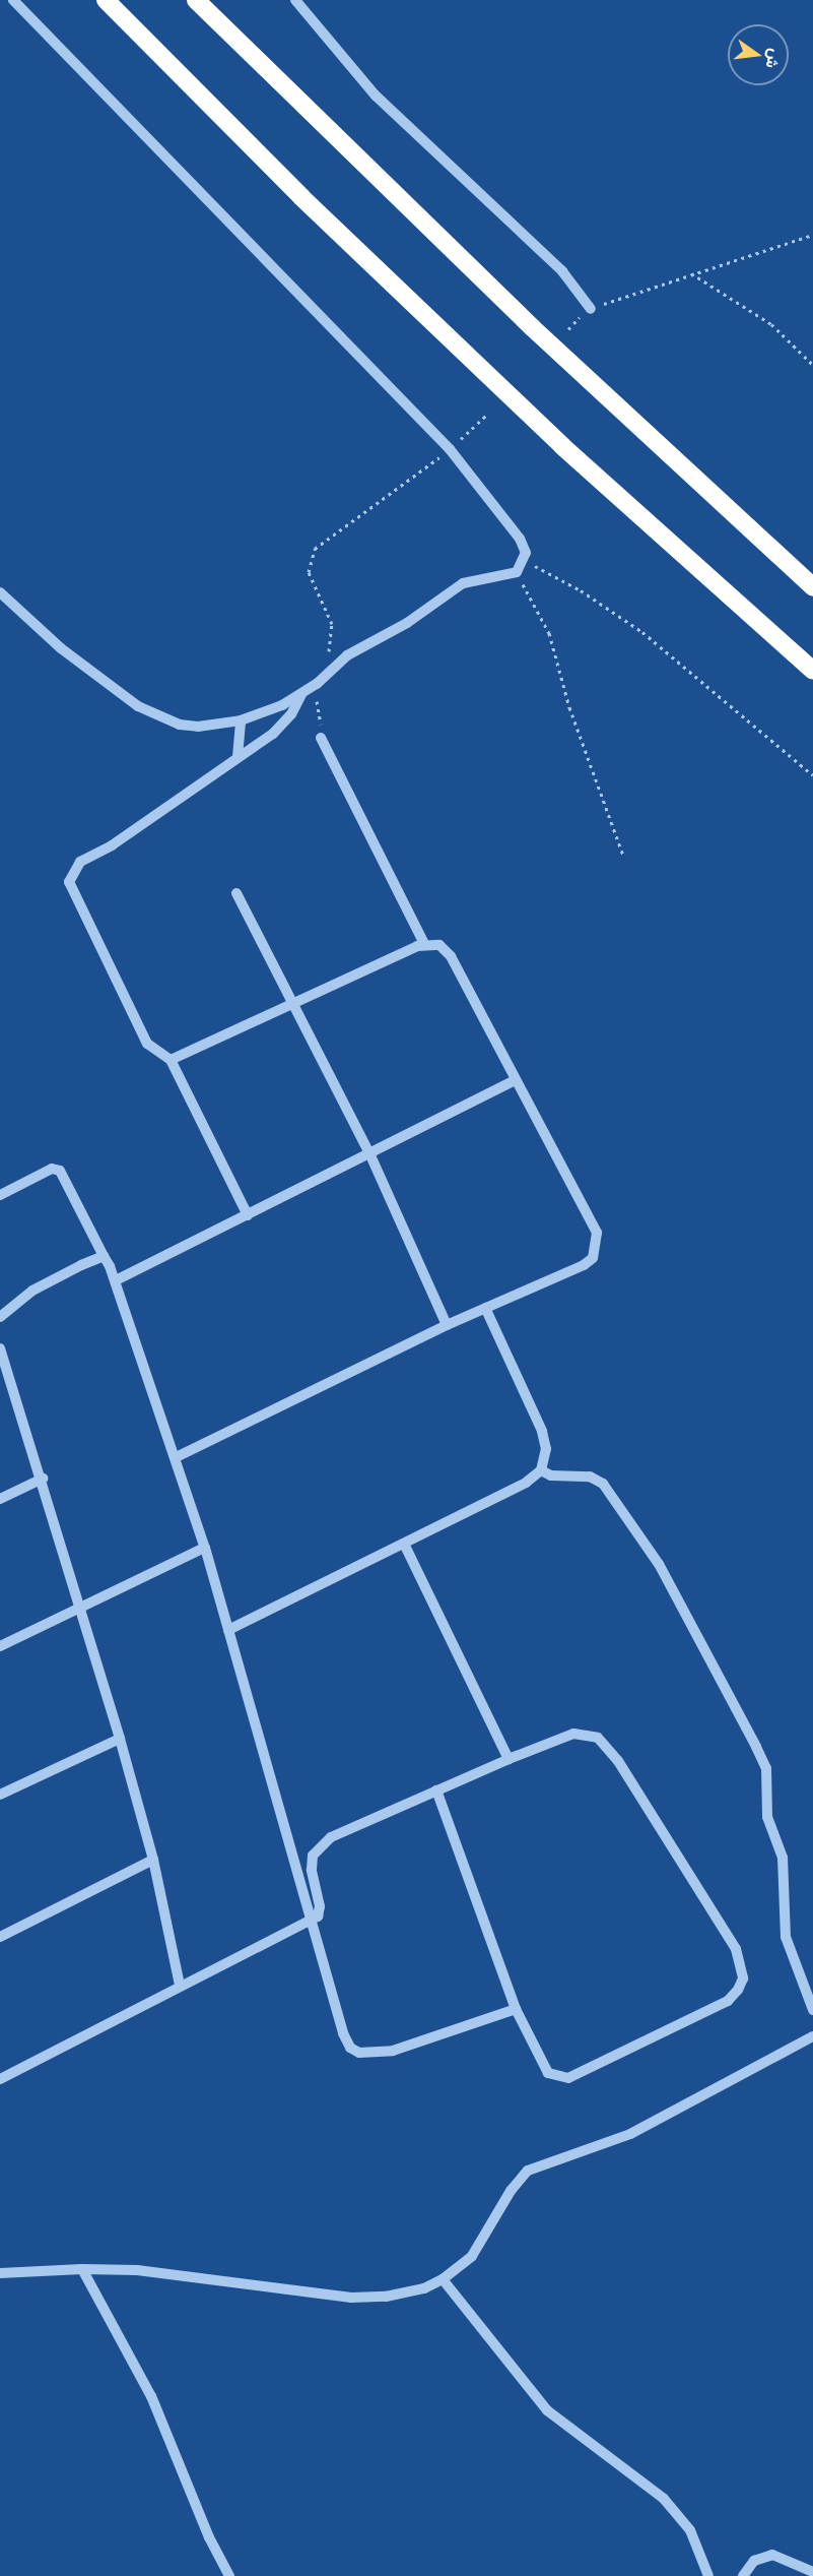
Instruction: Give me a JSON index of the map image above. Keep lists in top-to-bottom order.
{
  "north": "right"
}
